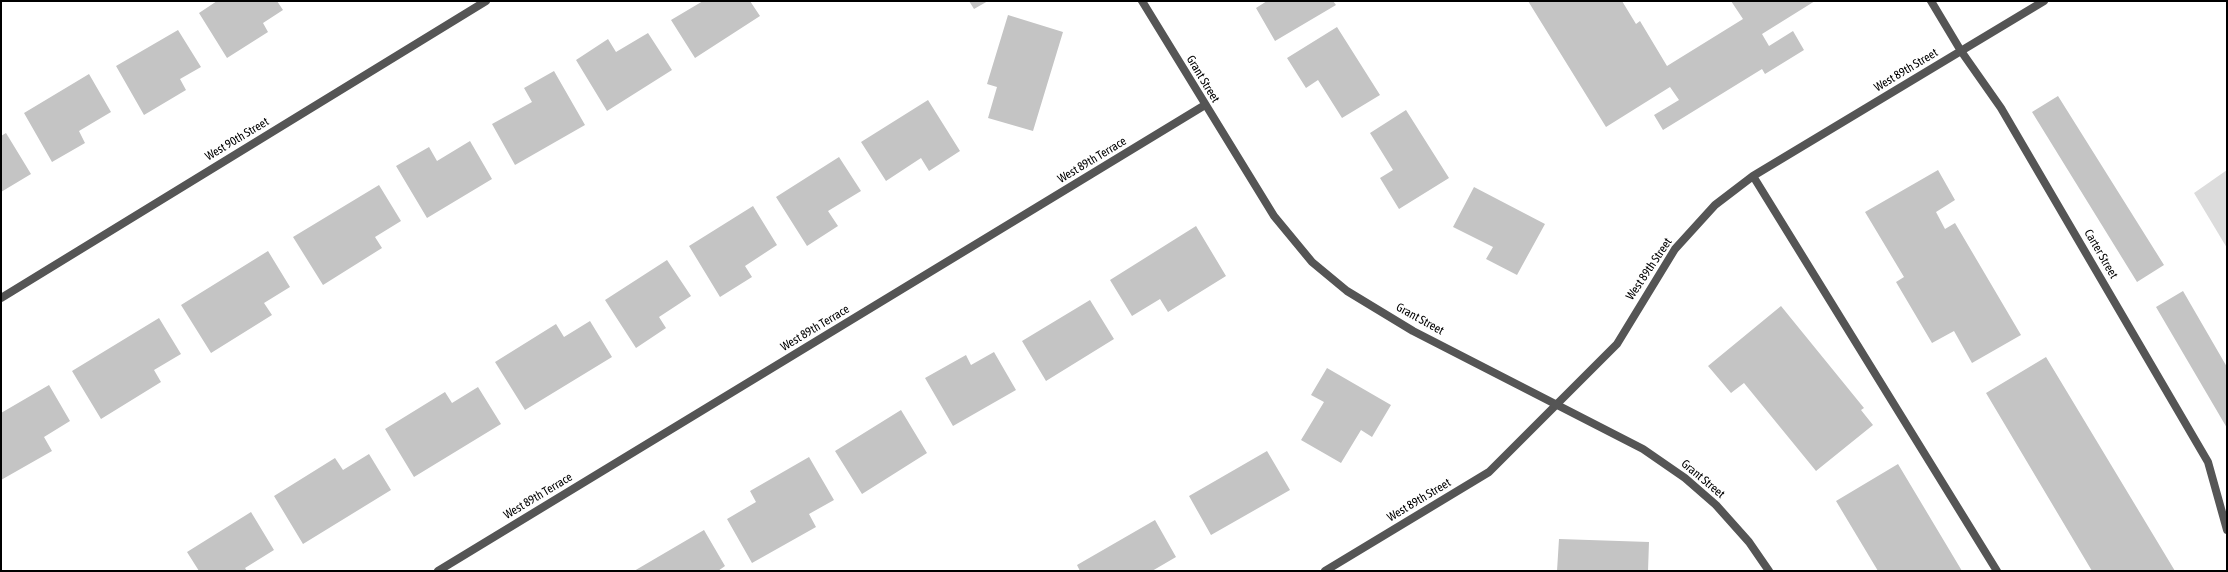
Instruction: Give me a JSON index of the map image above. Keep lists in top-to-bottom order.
{
  "streets": {
    "street": [
      "West 89th Street",
      "Grant Street",
      "West 90th Street",
      "West 89th Terrace",
      "Carter Street"
    ]
  },
  "crossings": [
    ["West 89th Street", "Grant Street"],
    ["West 89th Street", "Carter Street"],
    ["Grant Street", "West 89th Terrace"]
  ]
}
